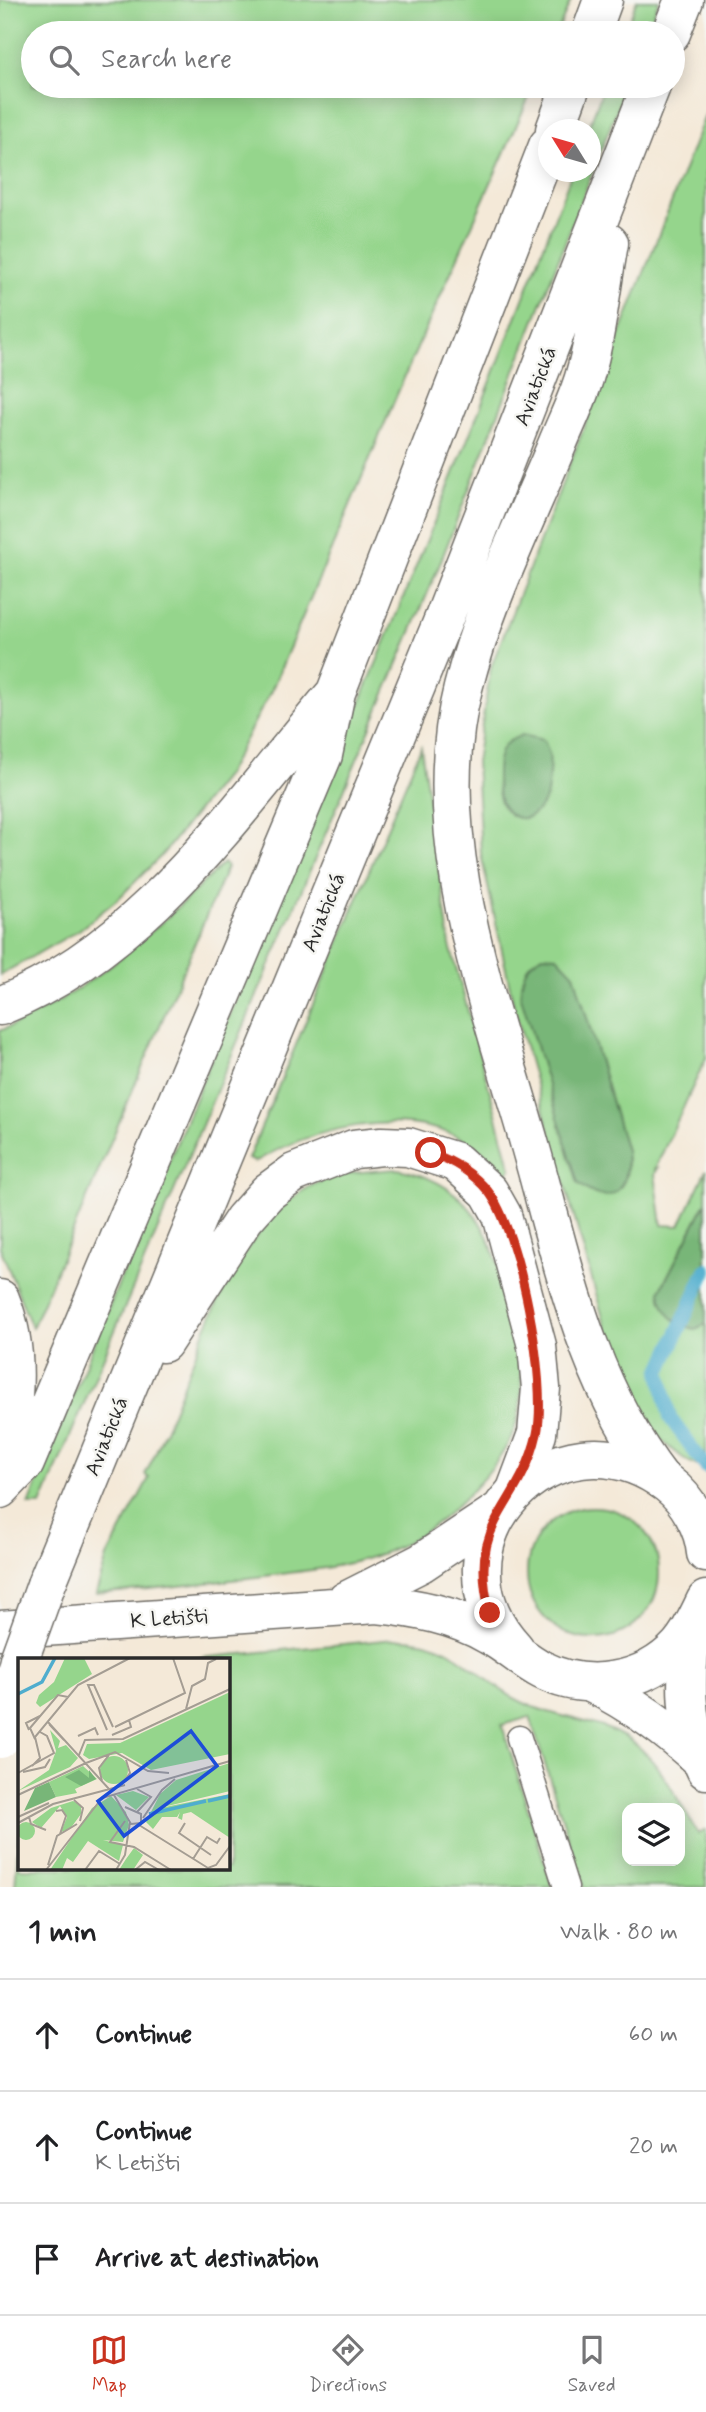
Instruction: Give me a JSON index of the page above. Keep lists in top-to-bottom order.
{
  "streets": {
    "main road": ["Aviatická", "K Letišti"]
  },
  "north": "top left",
  "page": {
    "search": "Search here",
    "heading": ["1 min", "Walk · 80 m"],
    "list": [
      ["Continue", "60 m"],
      ["Continue", "K Letišti", "20 m"],
      "Arrive at destination"
    ],
    "nav": ["Map", "Directions", "Saved"]
  }
}
